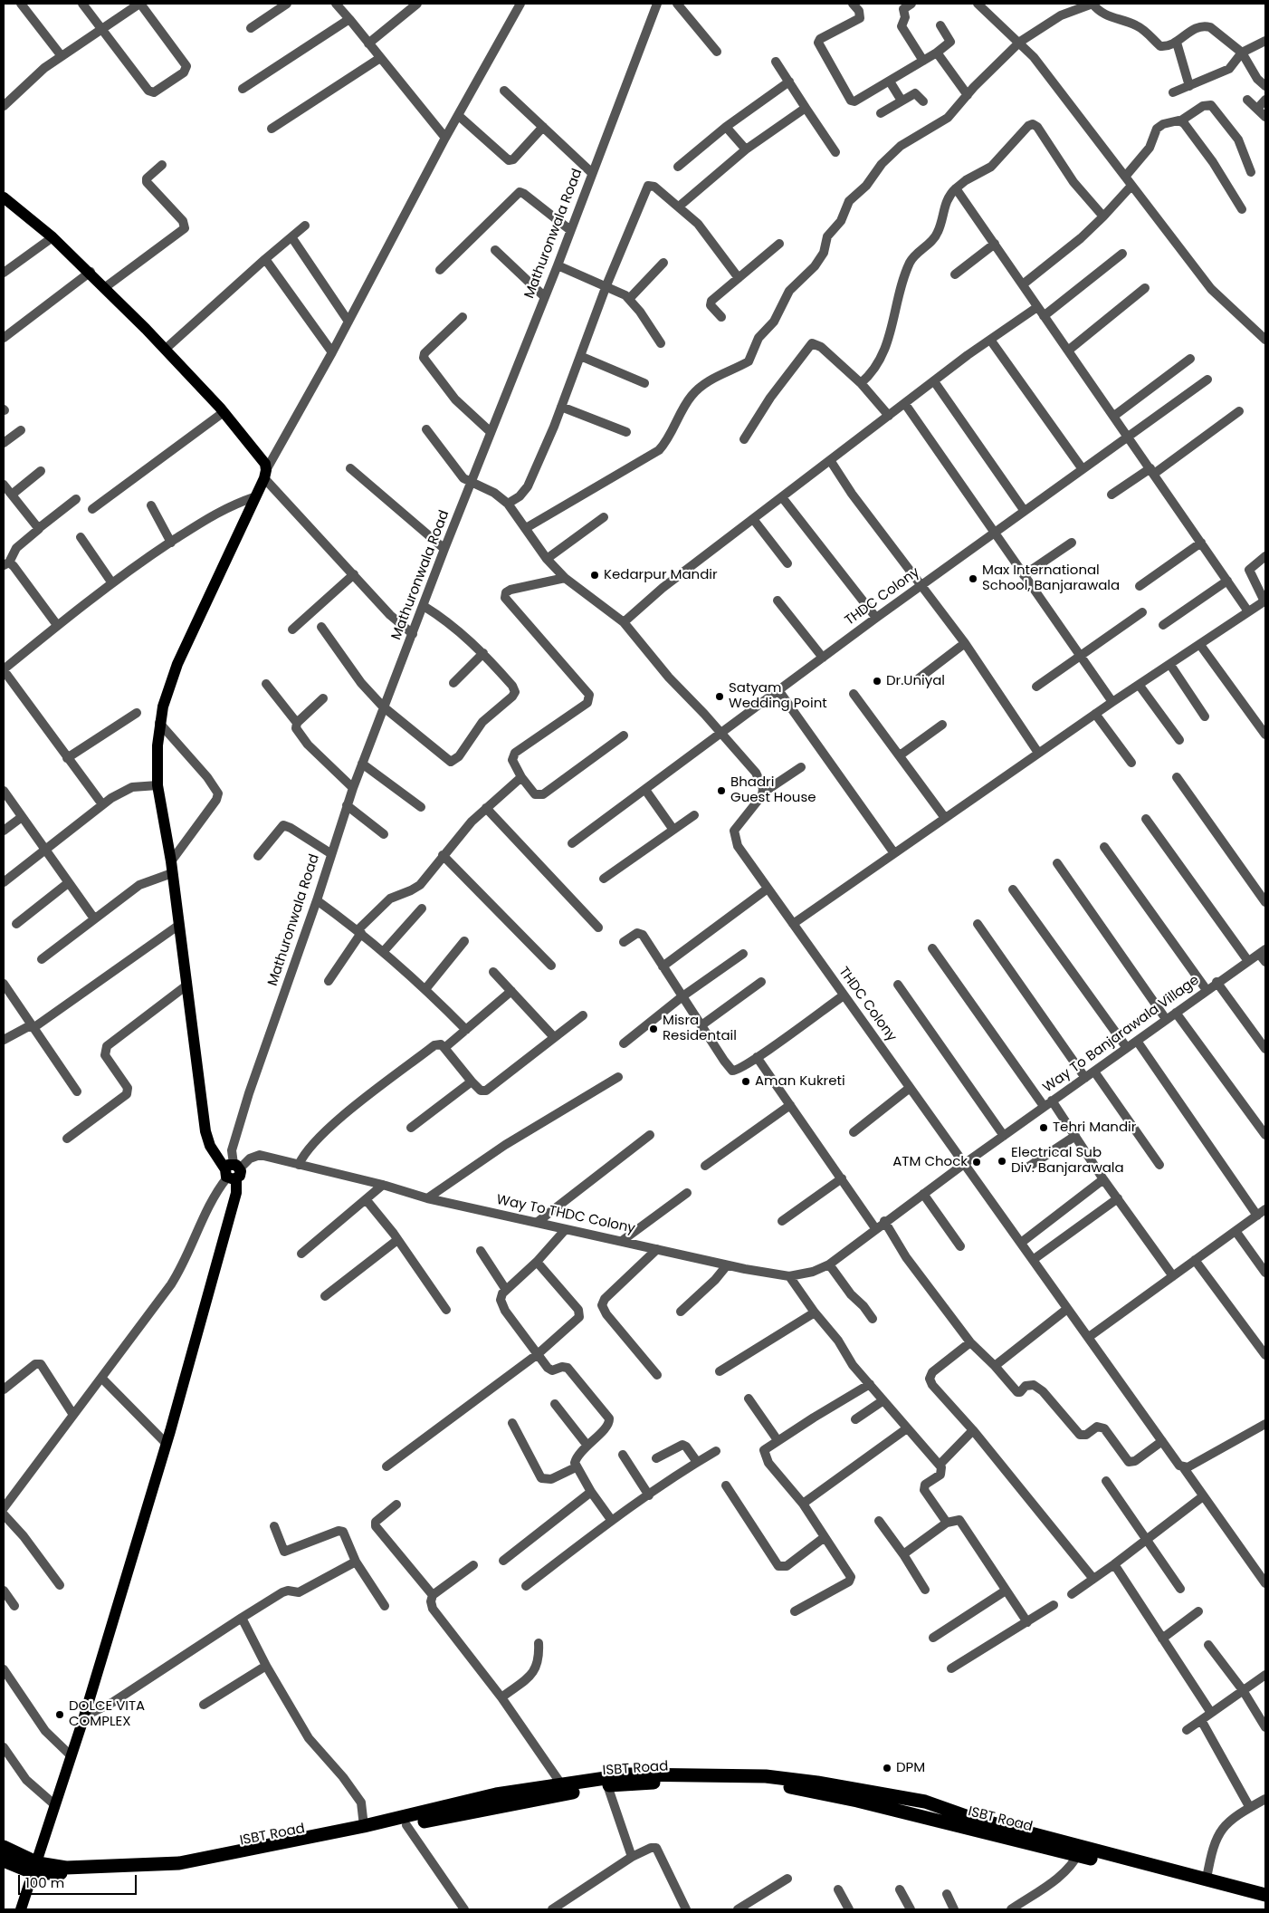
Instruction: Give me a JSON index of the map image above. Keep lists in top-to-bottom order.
{
  "streets": {
    "highway": ["ISBT Road"],
    "street": [
      "Mathuronwala Road",
      "THDC Colony",
      "Way To Banjarawala Village",
      "Way To THDC Colony"
    ]
  },
  "crossings": [
    ["Mathuronwala Road", "Way To THDC Colony"],
    ["THDC Colony", "Way To Banjarawala Village"]
  ],
  "places": [
    "Kedarpur Mandir",
    "Max International School, Banjarawala",
    "Dr.Uniyal",
    "Satyam Wedding Point",
    "Bhadri Guest House",
    "Misra Residentail",
    "Aman Kukreti",
    "Tehri Mandir",
    "Electrical Sub Div. Banjarawala",
    "ATM Chock",
    "DOLCE VITA COMPLEX",
    "DPM"
  ],
  "scale_bar": "100 m"
}
